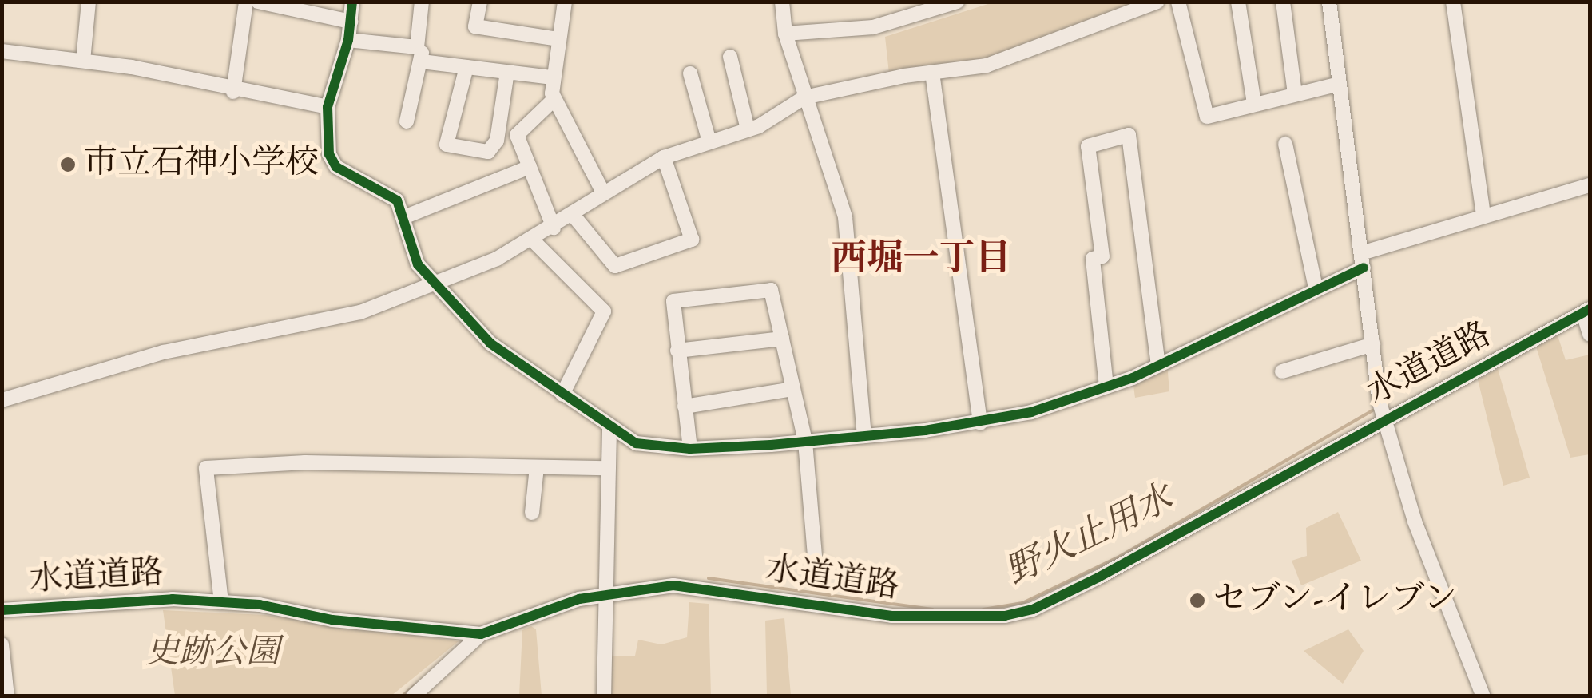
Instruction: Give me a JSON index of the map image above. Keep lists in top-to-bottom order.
{
  "streets": {
    "street": ["水道道路"]
  },
  "districts": ["西堀一丁目"],
  "water": ["野火止用水"],
  "parks": ["史跡公園"],
  "places": ["市立石神小学校", "セブン-イレブン"]
}
